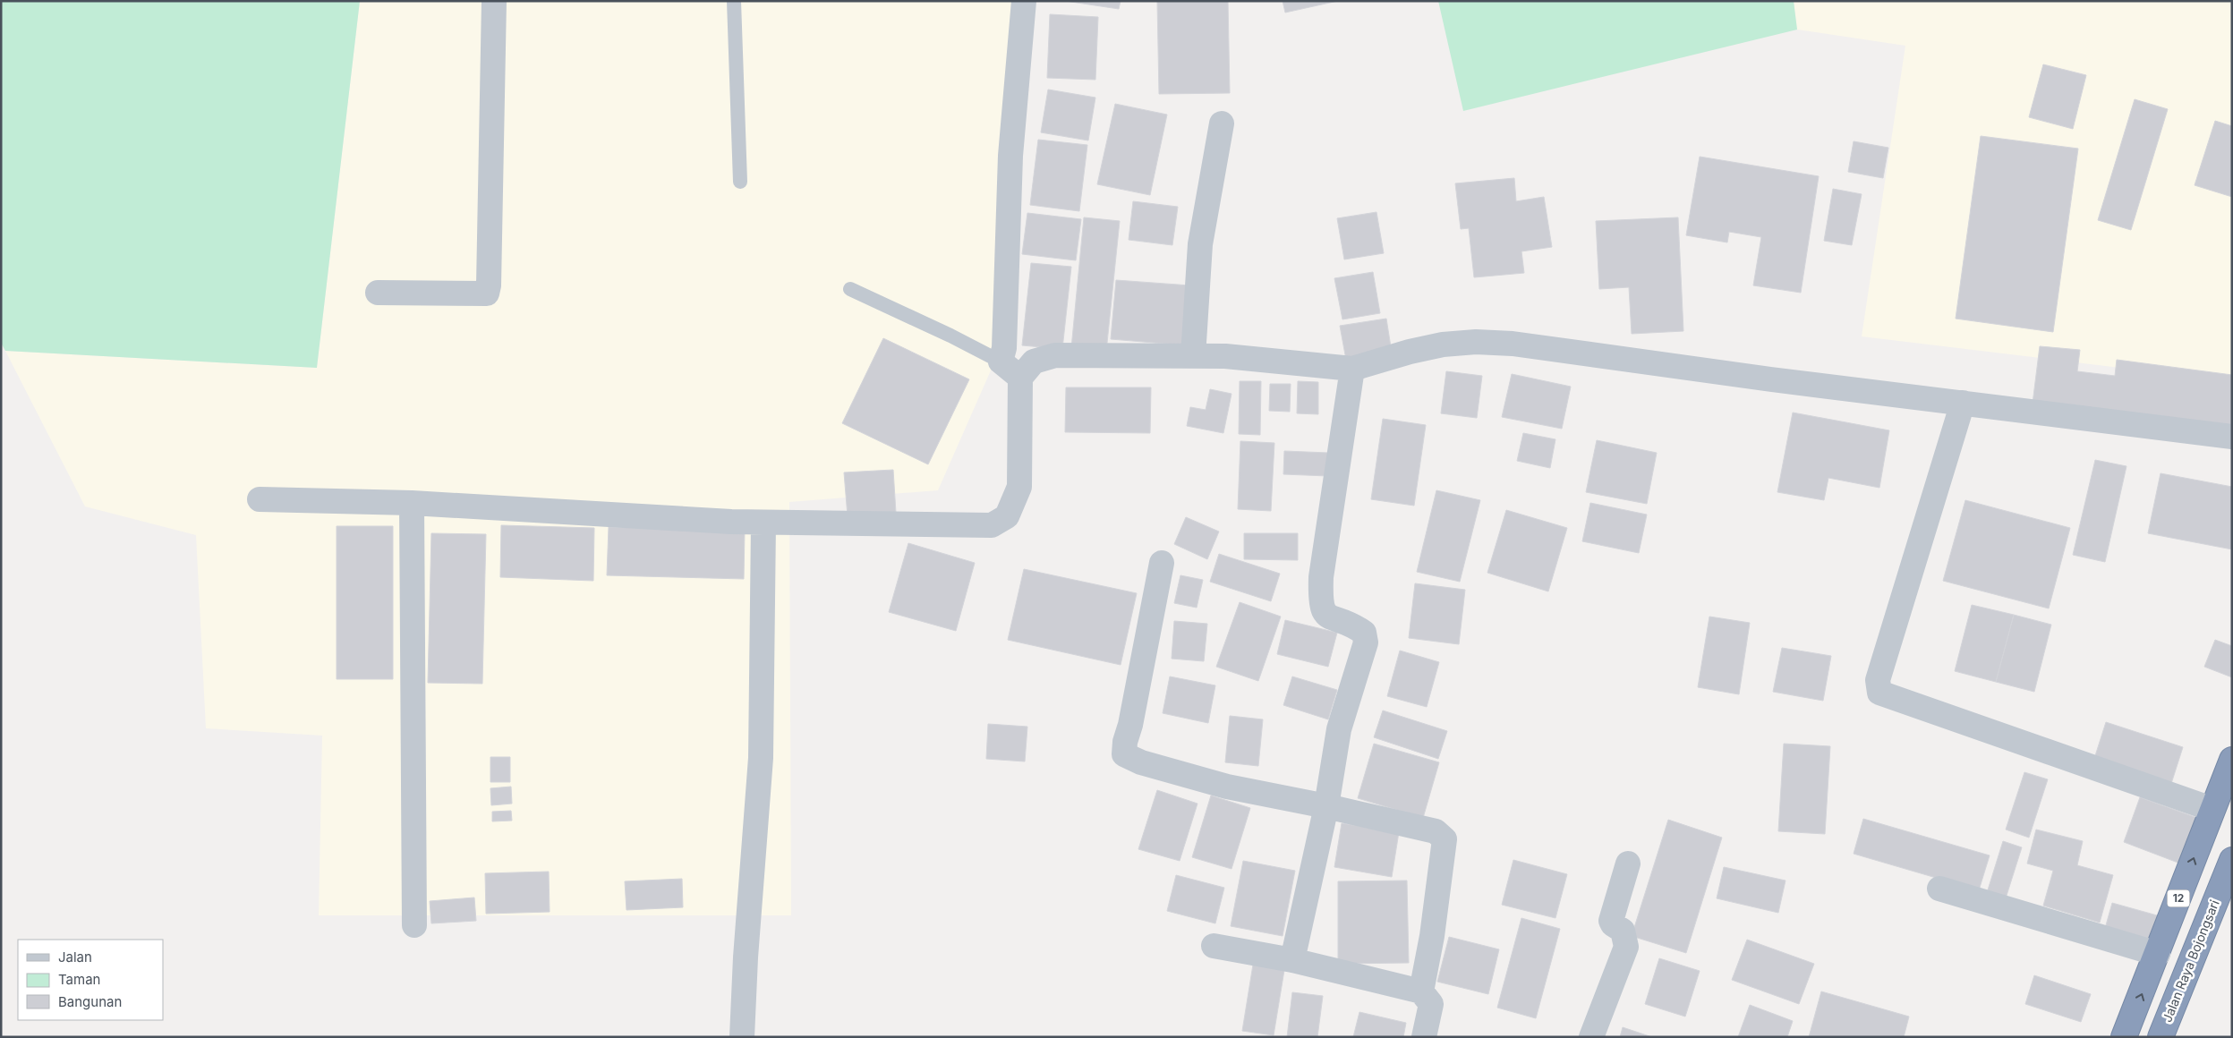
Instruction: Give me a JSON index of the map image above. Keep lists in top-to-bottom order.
{
  "streets": {
    "highway": ["12", "Jalan Raya Bojongsari"]
  },
  "legend": ["Jalan", "Taman", "Bangunan"]
}
